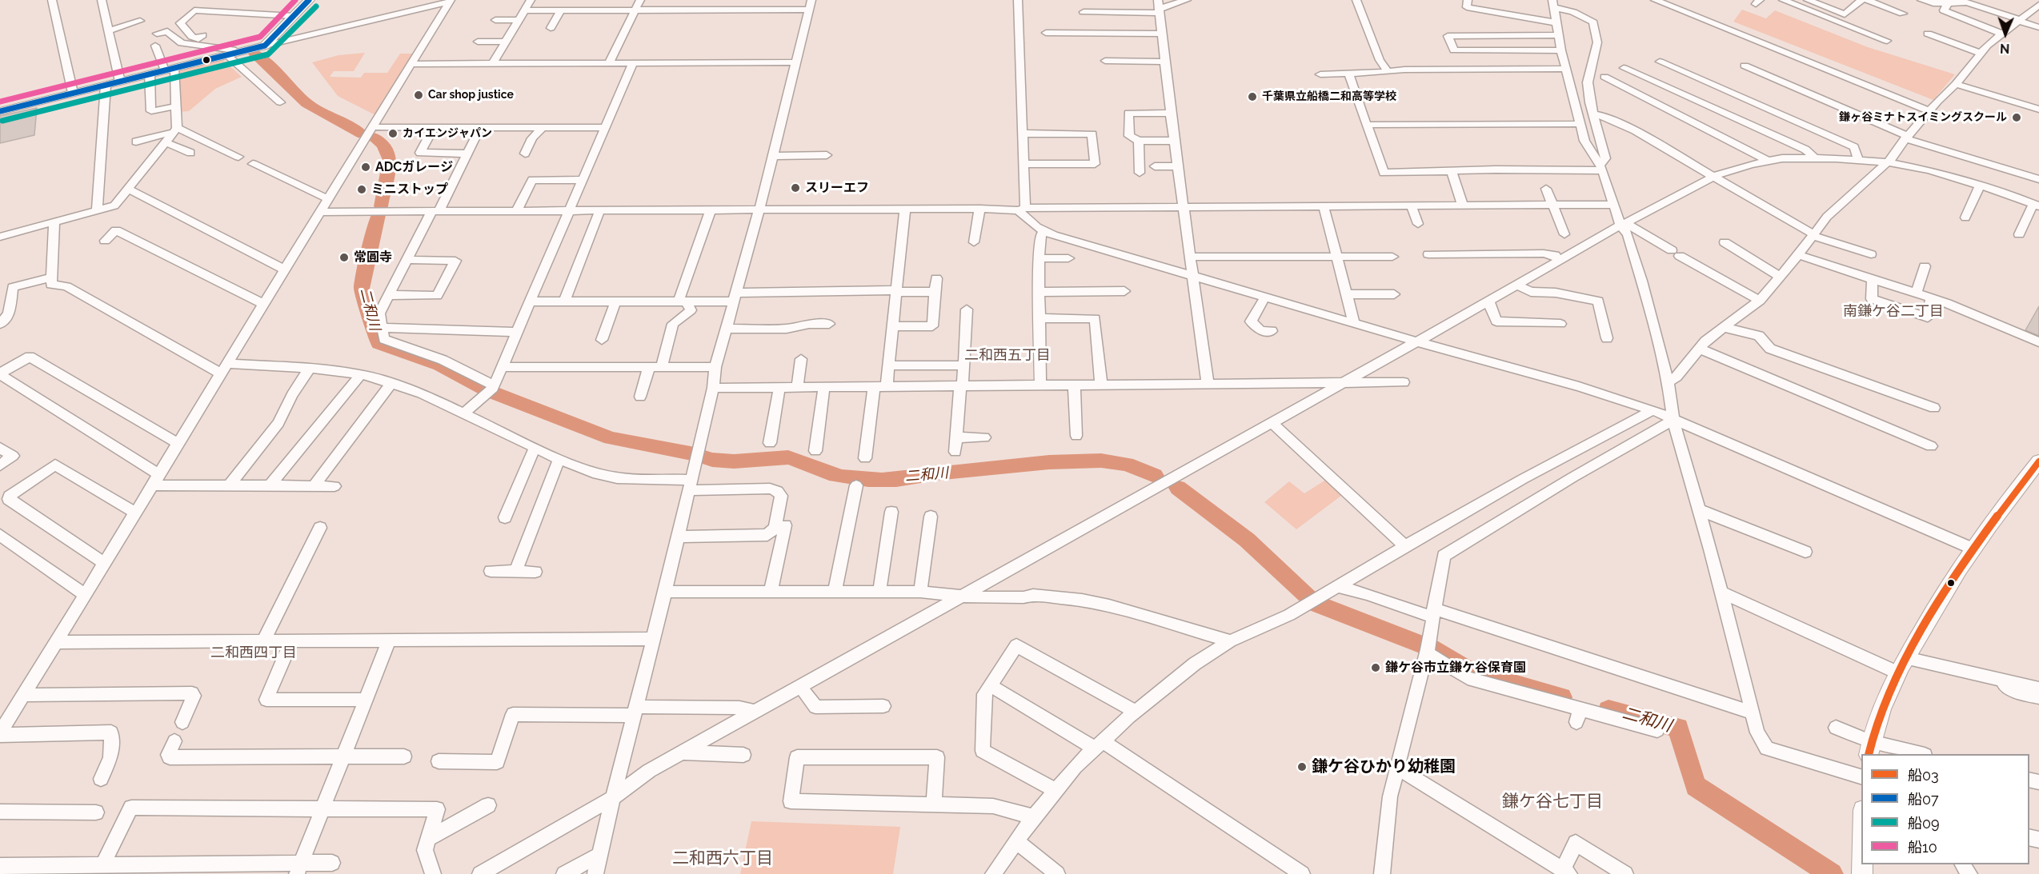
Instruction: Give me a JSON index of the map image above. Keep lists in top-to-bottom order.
{
  "districts": [
    "南鎌ケ谷二丁目",
    "二和西五丁目",
    "二和西四丁目",
    "鎌ケ谷七丁目",
    "二和西六丁目"
  ],
  "water": ["二和川"],
  "places": [
    "Car shop justice",
    "千葉県立船橋二和高等学校",
    "鎌ヶ谷ミナトスイミングスクール",
    "カイエンジャパン",
    "ADCガレージ",
    "スリーエフ",
    "ミニストップ",
    "常圓寺",
    "鎌ケ谷市立鎌ケ谷保育園",
    "鎌ケ谷ひかり幼稚園"
  ],
  "lines": [
    "transit line 船07",
    "transit line 船10",
    "transit line 船09",
    "transit line 船03"
  ],
  "legend": [
    "船03",
    "船07",
    "船09",
    "船10"
  ],
  "north": "bottom"
}
